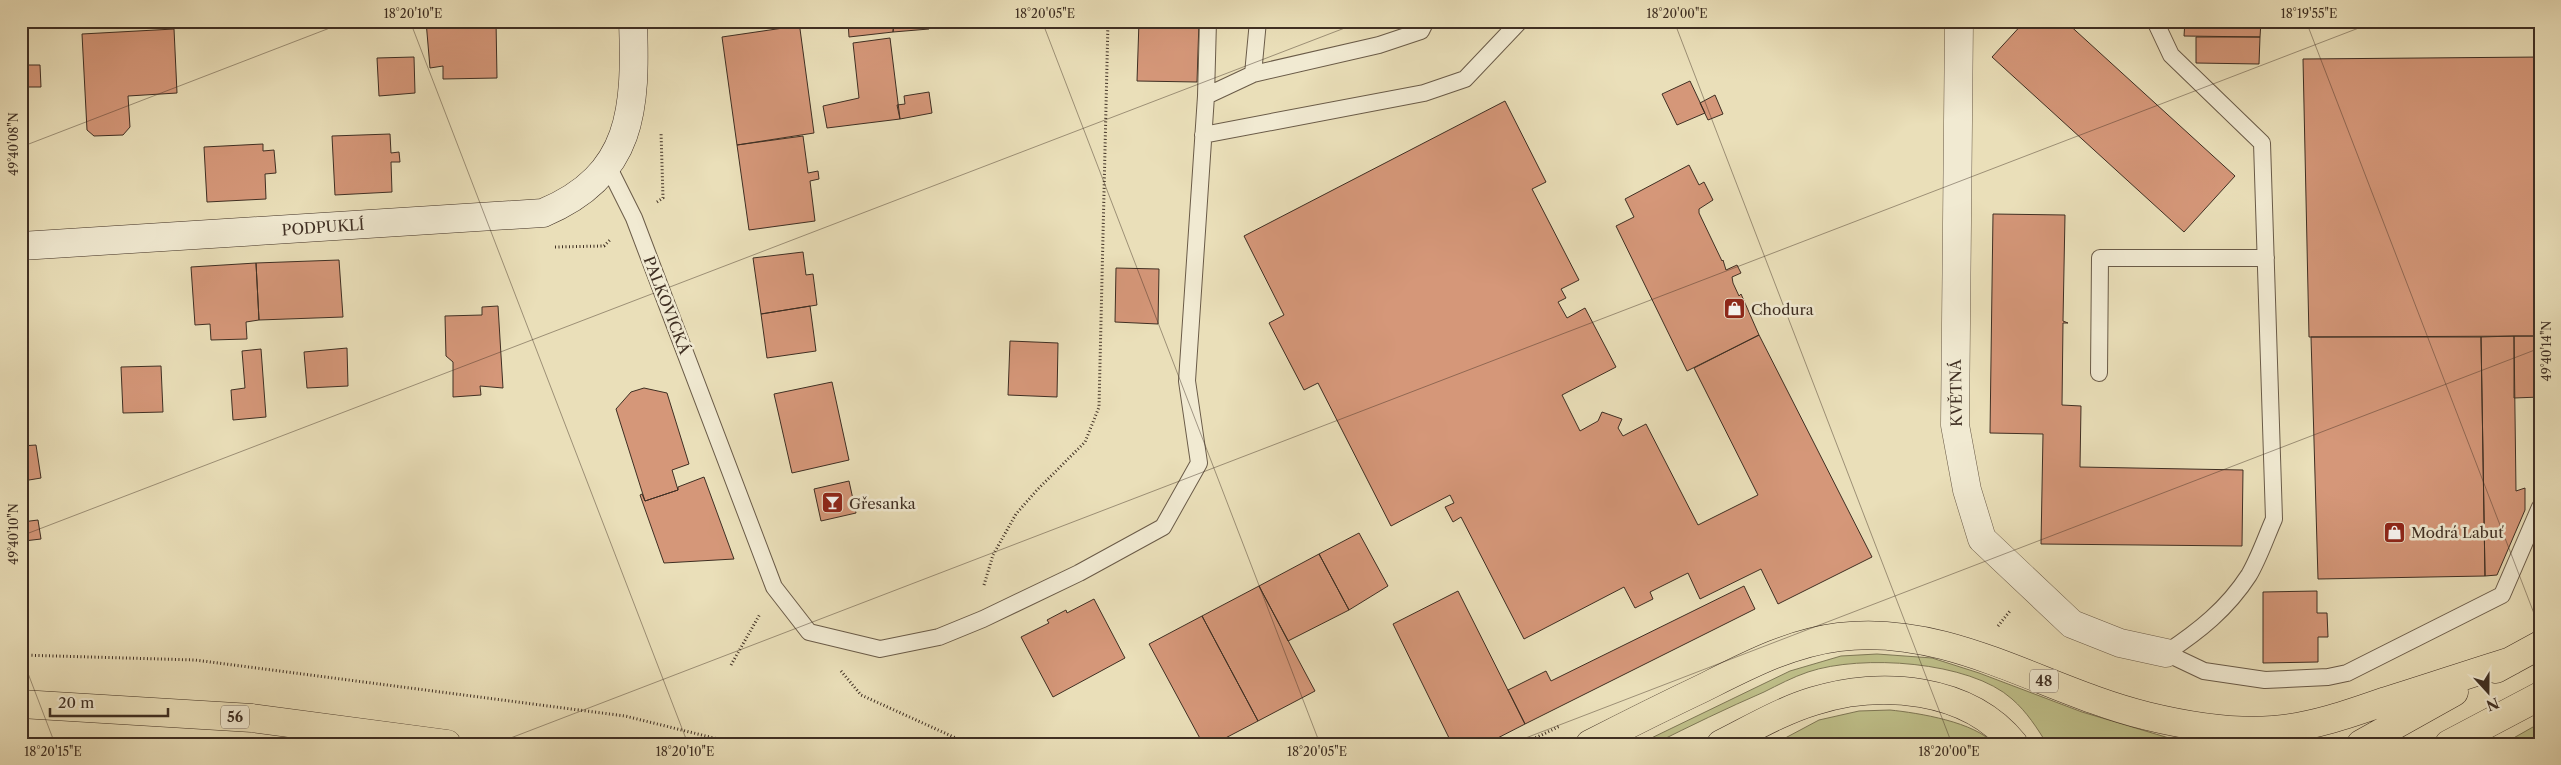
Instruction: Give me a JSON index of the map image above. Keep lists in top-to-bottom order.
{
  "streets": {
    "main road": ["48", "56"],
    "street": ["PODPUKLÍ", "KVĚTNÁ"],
    "lane": ["PALKOVICKÁ"]
  },
  "crossings": [
    ["PODPUKLÍ", "PALKOVICKÁ"]
  ],
  "places": {
    "shop": ["Chodura", "Modrá Labuť"],
    "bar": ["Gřesanka"]
  },
  "scale_bar": "20 m",
  "north": "bottom",
  "coordinates": [
    "18°20'10\"E",
    "18°20'05\"E",
    "18°20'00\"E",
    "18°19'55\"E",
    "49°40'08\"N",
    "49°40'14\"N",
    "49°40'10\"N",
    "18°20'15\"E"
  ]
}
